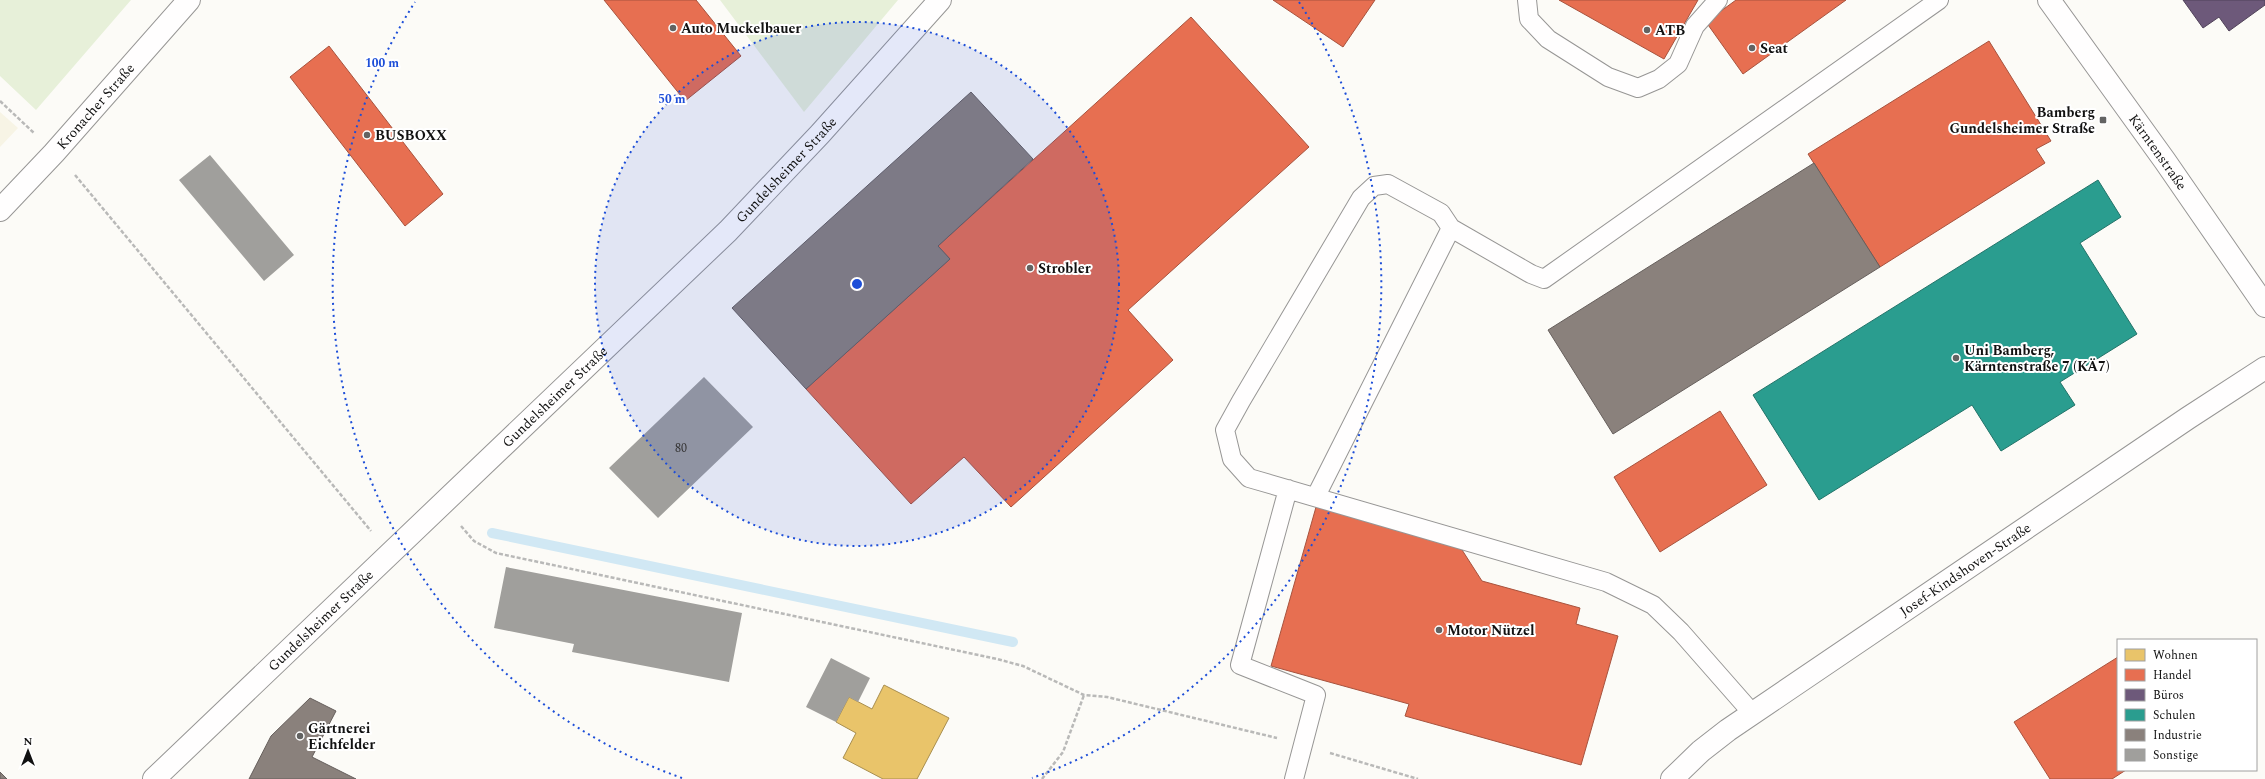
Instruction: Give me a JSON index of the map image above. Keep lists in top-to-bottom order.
{
  "streets": {
    "street": [
      "Kronacher Straße",
      "Kärntenstraße",
      "Gundelsheimer Straße",
      "Josef-Kindshoven-Straße"
    ]
  },
  "places": {
    "other": [
      "Auto Muckelbauer",
      "ATB",
      "Seat",
      "BUSBOXX",
      "Strobler",
      "Uni Bamberg, Kärntenstraße 7 (KÄ7)",
      "Motor Nützel",
      "Gärtnerei Eichfelder"
    ],
    "transit": ["Bamberg Gundelsheimer Straße"]
  },
  "house_numbers": ["80"],
  "legend": [
    "Wohnen",
    "Handel",
    "Büros",
    "Schulen",
    "Industrie",
    "Sonstige"
  ],
  "north": "top",
  "rings": ["100 m", "50 m"]
}
